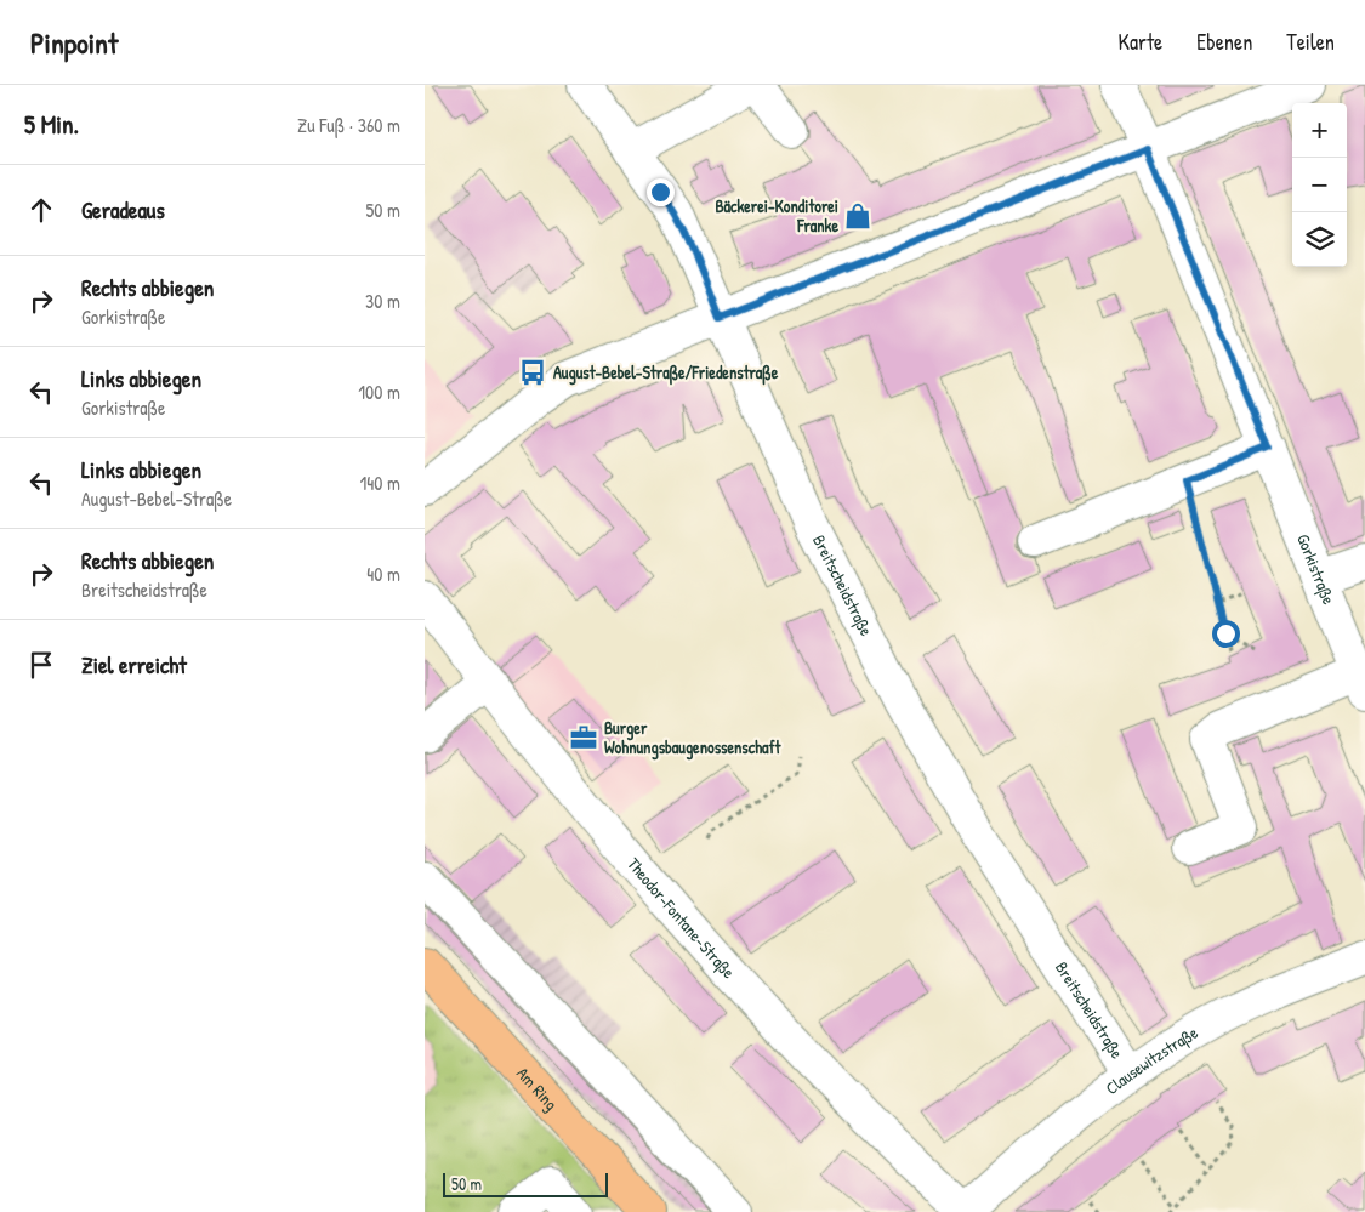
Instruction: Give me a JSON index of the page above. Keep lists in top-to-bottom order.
{
  "streets": {
    "main road": ["Am Ring"],
    "street": [
      "Gorkistraße",
      "Breitscheidstraße",
      "Theodor-Fontane-Straße",
      "Clausewitzstraße"
    ]
  },
  "crossings": [
    ["Breitscheidstraße", "Clausewitzstraße"],
    ["Theodor-Fontane-Straße", "Clausewitzstraße"]
  ],
  "places": {
    "shop": ["Bäckerei-Konditorei Franke"],
    "bus stop": ["August-Bebel-Straße/Friedenstraße"],
    "office": ["Burger Wohnungsbaugenossenschaft"]
  },
  "scale_bar": "50 m",
  "page": {
    "header": "Pinpoint",
    "nav": ["Karte", "Ebenen", "Teilen"],
    "heading": ["5 Min.", "Zu Fuß · 360 m"],
    "map_buttons": ["+", "−"],
    "list": [
      ["Geradeaus", "50 m"],
      ["Rechts abbiegen", "Gorkistraße", "30 m"],
      ["Links abbiegen", "Gorkistraße", "100 m"],
      ["Links abbiegen", "August-Bebel-Straße", "140 m"],
      ["Rechts abbiegen", "Breitscheidstraße", "40 m"],
      "Ziel erreicht"
    ],
    "scale": "50 m"
  }
}
